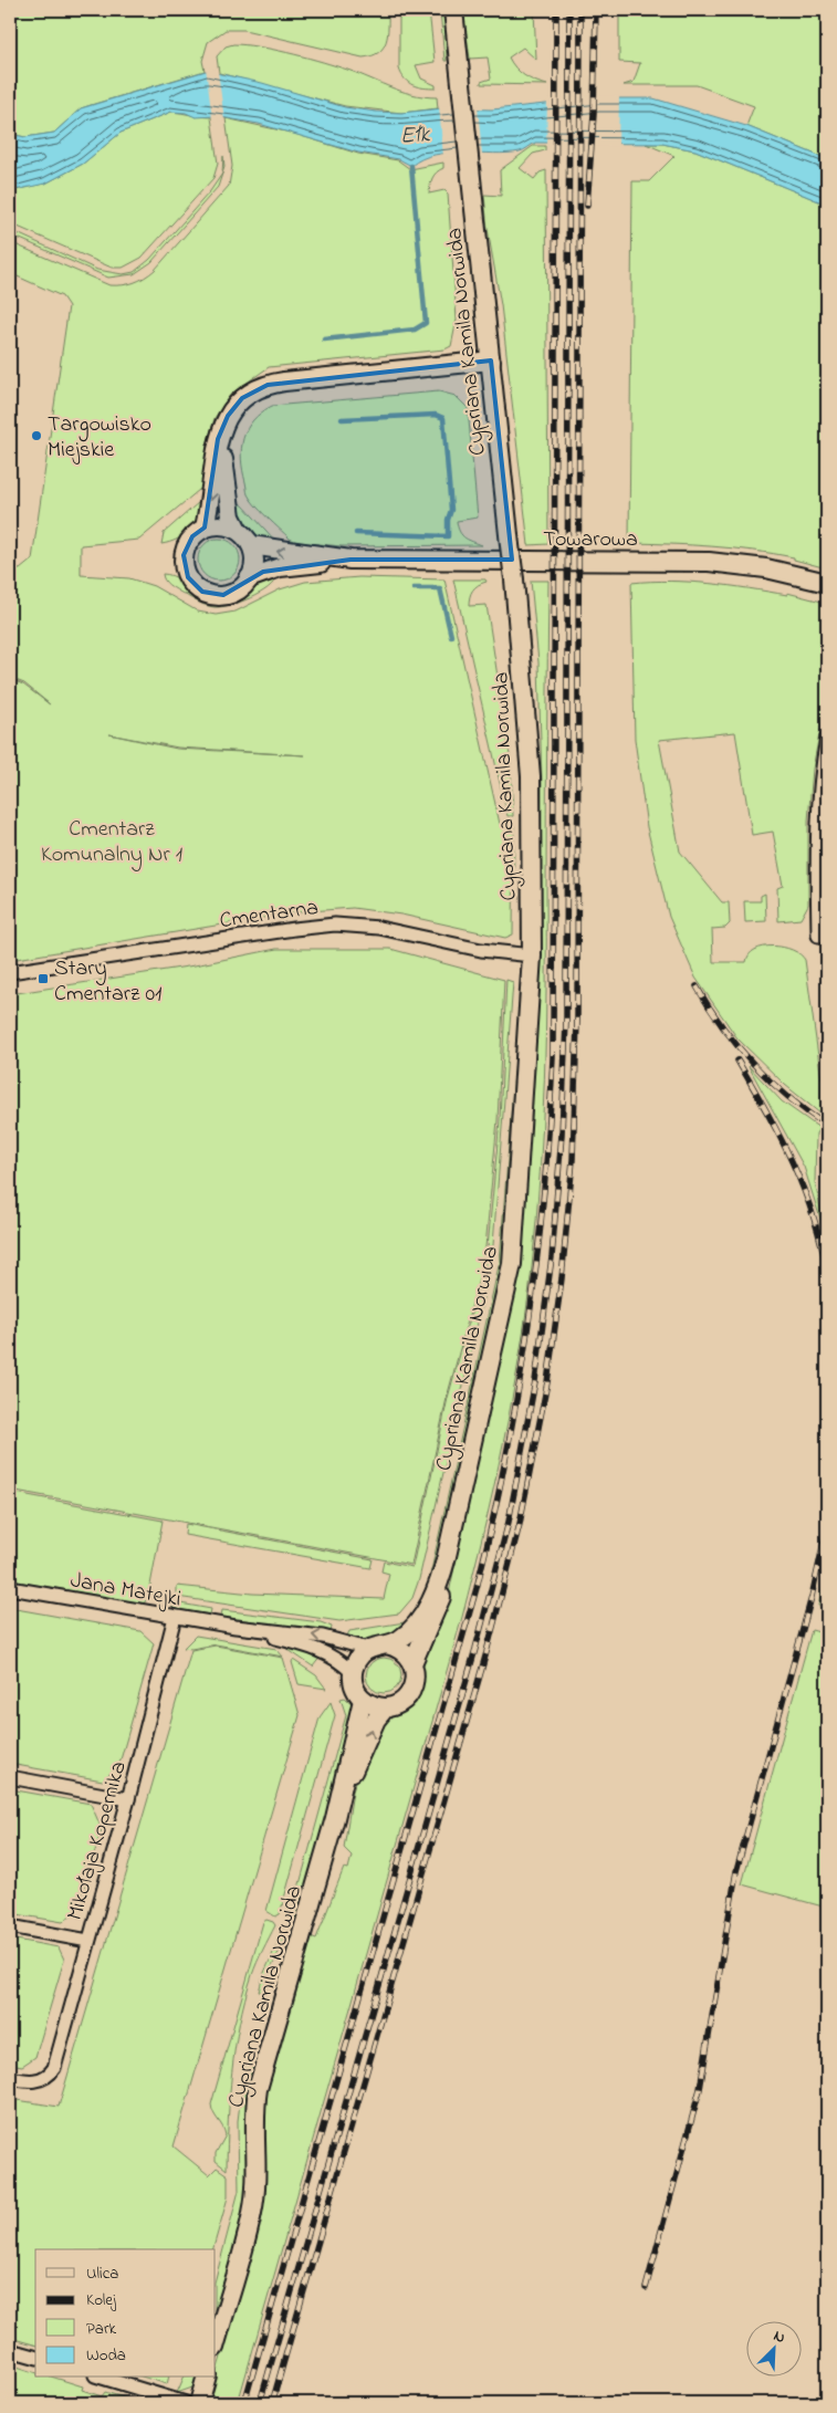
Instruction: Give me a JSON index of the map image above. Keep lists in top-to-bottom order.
{
  "streets": {
    "street": [
      "Cypriana Kamila Norwida",
      "Towarowa",
      "Cmentarna",
      "Jana Matejki",
      "Mikołaja Kopernika"
    ]
  },
  "crossings": [
    ["Cypriana Kamila Norwida", "Cmentarna"],
    ["Cypriana Kamila Norwida", "Jana Matejki"],
    ["Jana Matejki", "Mikołaja Kopernika"]
  ],
  "water": ["Ełk"],
  "parks": ["Cmentarz Komunalny Nr 1"],
  "places": {
    "other": ["Targowisko Miejskie"],
    "transit": ["Stary Cmentarz 01"]
  },
  "legend": [
    "Ulica",
    "Kolej",
    "Park",
    "Woda"
  ],
  "north": "top right"
}
